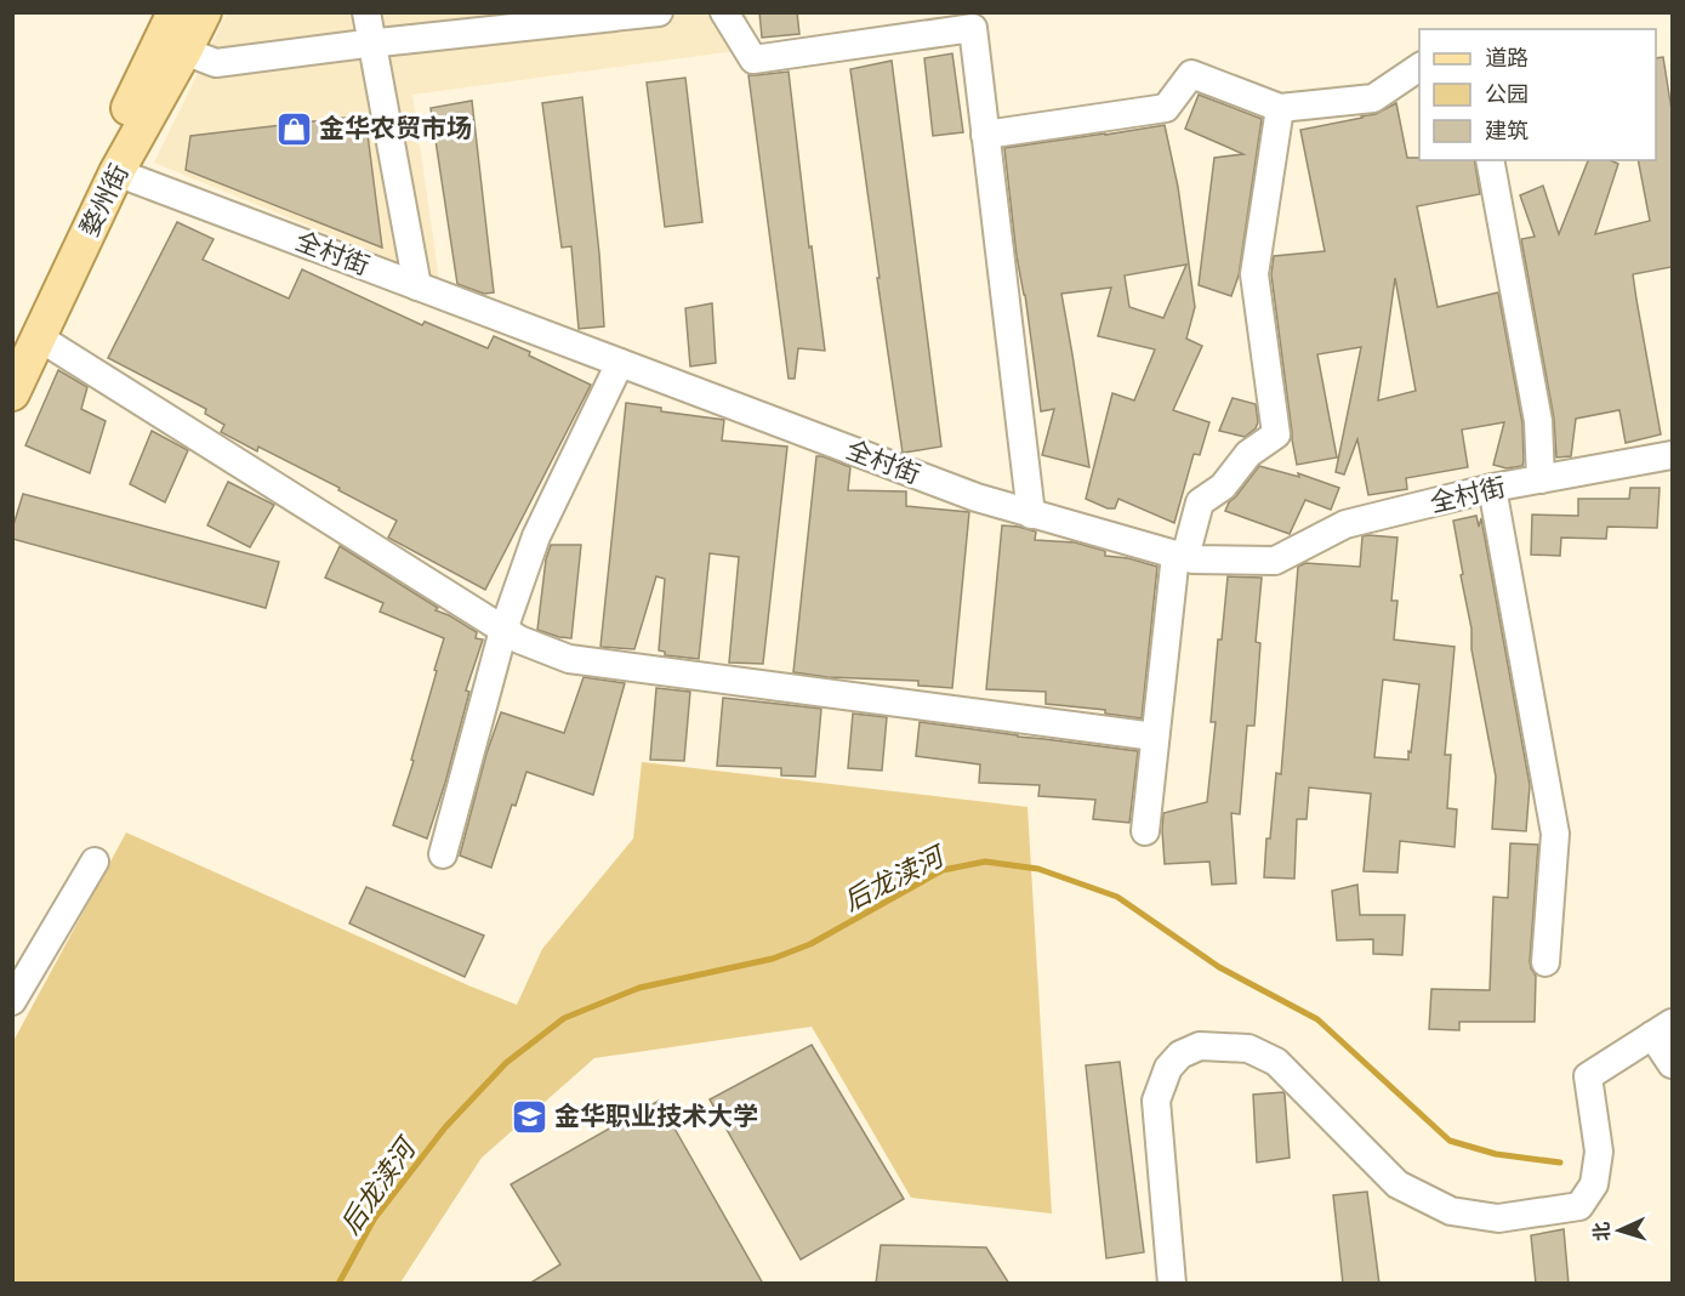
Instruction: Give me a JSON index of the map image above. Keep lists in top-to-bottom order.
{
  "streets": {
    "main road": ["婺州街"],
    "street": ["全村街"]
  },
  "crossings": [
    ["婺州街", "全村街"]
  ],
  "water": ["后龙渎河"],
  "places": {
    "shop": ["金华农贸市场"],
    "school or university": ["金华职业技术大学"]
  },
  "legend": ["道路", "公园", "建筑"],
  "north": "left"
}
